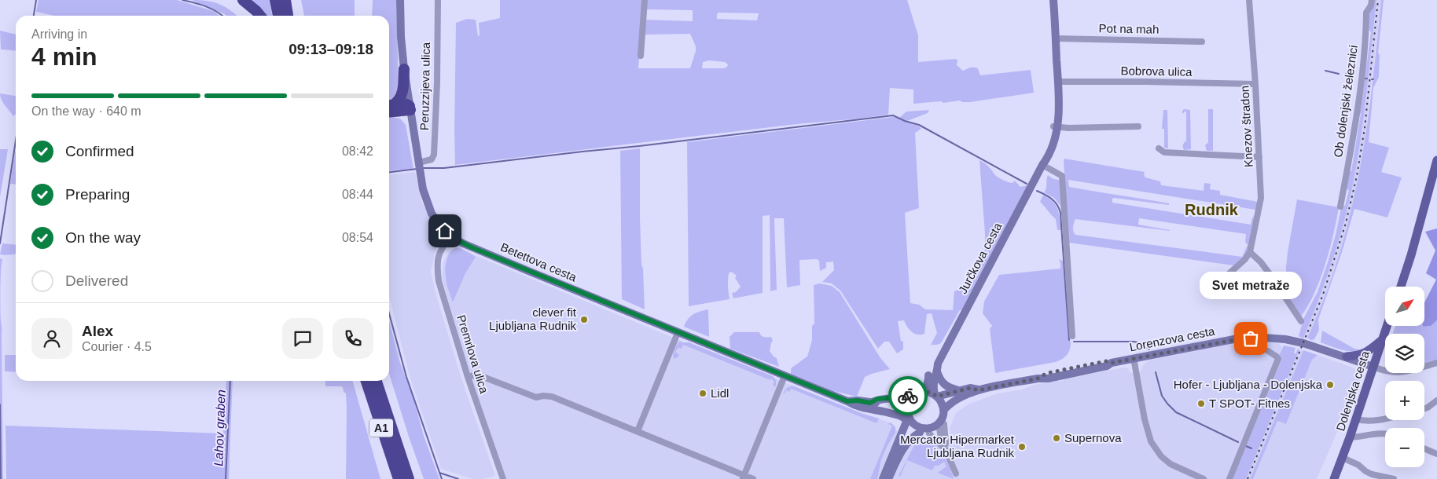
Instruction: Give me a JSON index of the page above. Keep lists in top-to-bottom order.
{
  "streets": {
    "highway": ["A1"],
    "main road": ["Dolenjska cesta"],
    "street": [
      "Pot na mah",
      "Bobrova ulica",
      "Peruzzijeva ulica",
      "Ob dolenjski železnici",
      "Knezov štradon",
      "Jurčkova cesta",
      "Betettova cesta",
      "Lorenzova cesta",
      "Premrlova ulica"
    ]
  },
  "crossings": [
    ["Pot na mah", "Jurčkova cesta"],
    ["Bobrova ulica", "Knezov štradon"],
    ["Bobrova ulica", "Jurčkova cesta"],
    ["Peruzzijeva ulica", "Betettova cesta"],
    ["Jurčkova cesta", "Betettova cesta"],
    ["Jurčkova cesta", "Lorenzova cesta"],
    ["Betettova cesta", "Premrlova ulica"],
    ["Lorenzova cesta", "Dolenjska cesta"]
  ],
  "districts": ["Rudnik"],
  "water": ["Lahov graben"],
  "places": [
    "clever fit Ljubljana Rudnik",
    "Svet metraže",
    "Hofer - Ljubljana - Dolenjska",
    "Lidl",
    "T SPOT- Fitnes",
    "Supernova",
    "Mercator Hipermarket Ljubljana Rudnik"
  ],
  "north": "top right",
  "page": {
    "heading": ["4 min", "Arriving in", "09:13–09:18"],
    "panel": ["Alex", "Courier · 4.5"],
    "bar": "On the way · 640 m",
    "list": [
      ["Confirmed", "08:42"],
      ["Preparing", "08:44"],
      ["On the way", "08:54"],
      "Delivered"
    ],
    "bubble": "Svet metraže",
    "map_buttons": ["+", "−"]
  }
}
